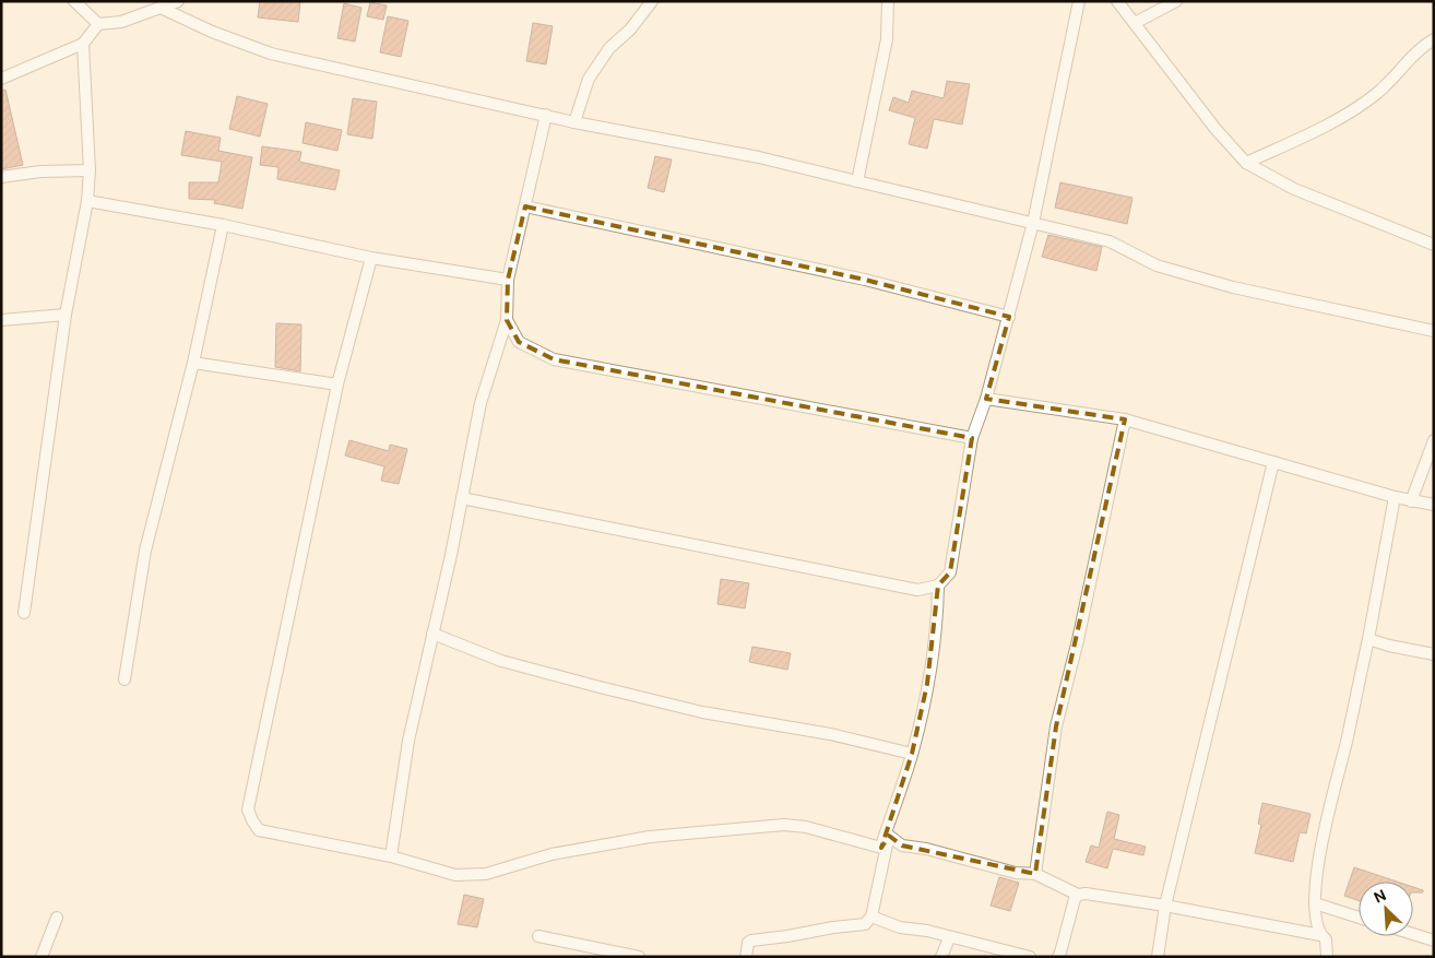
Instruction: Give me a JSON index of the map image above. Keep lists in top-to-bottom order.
{
  "north": "top left"
}
